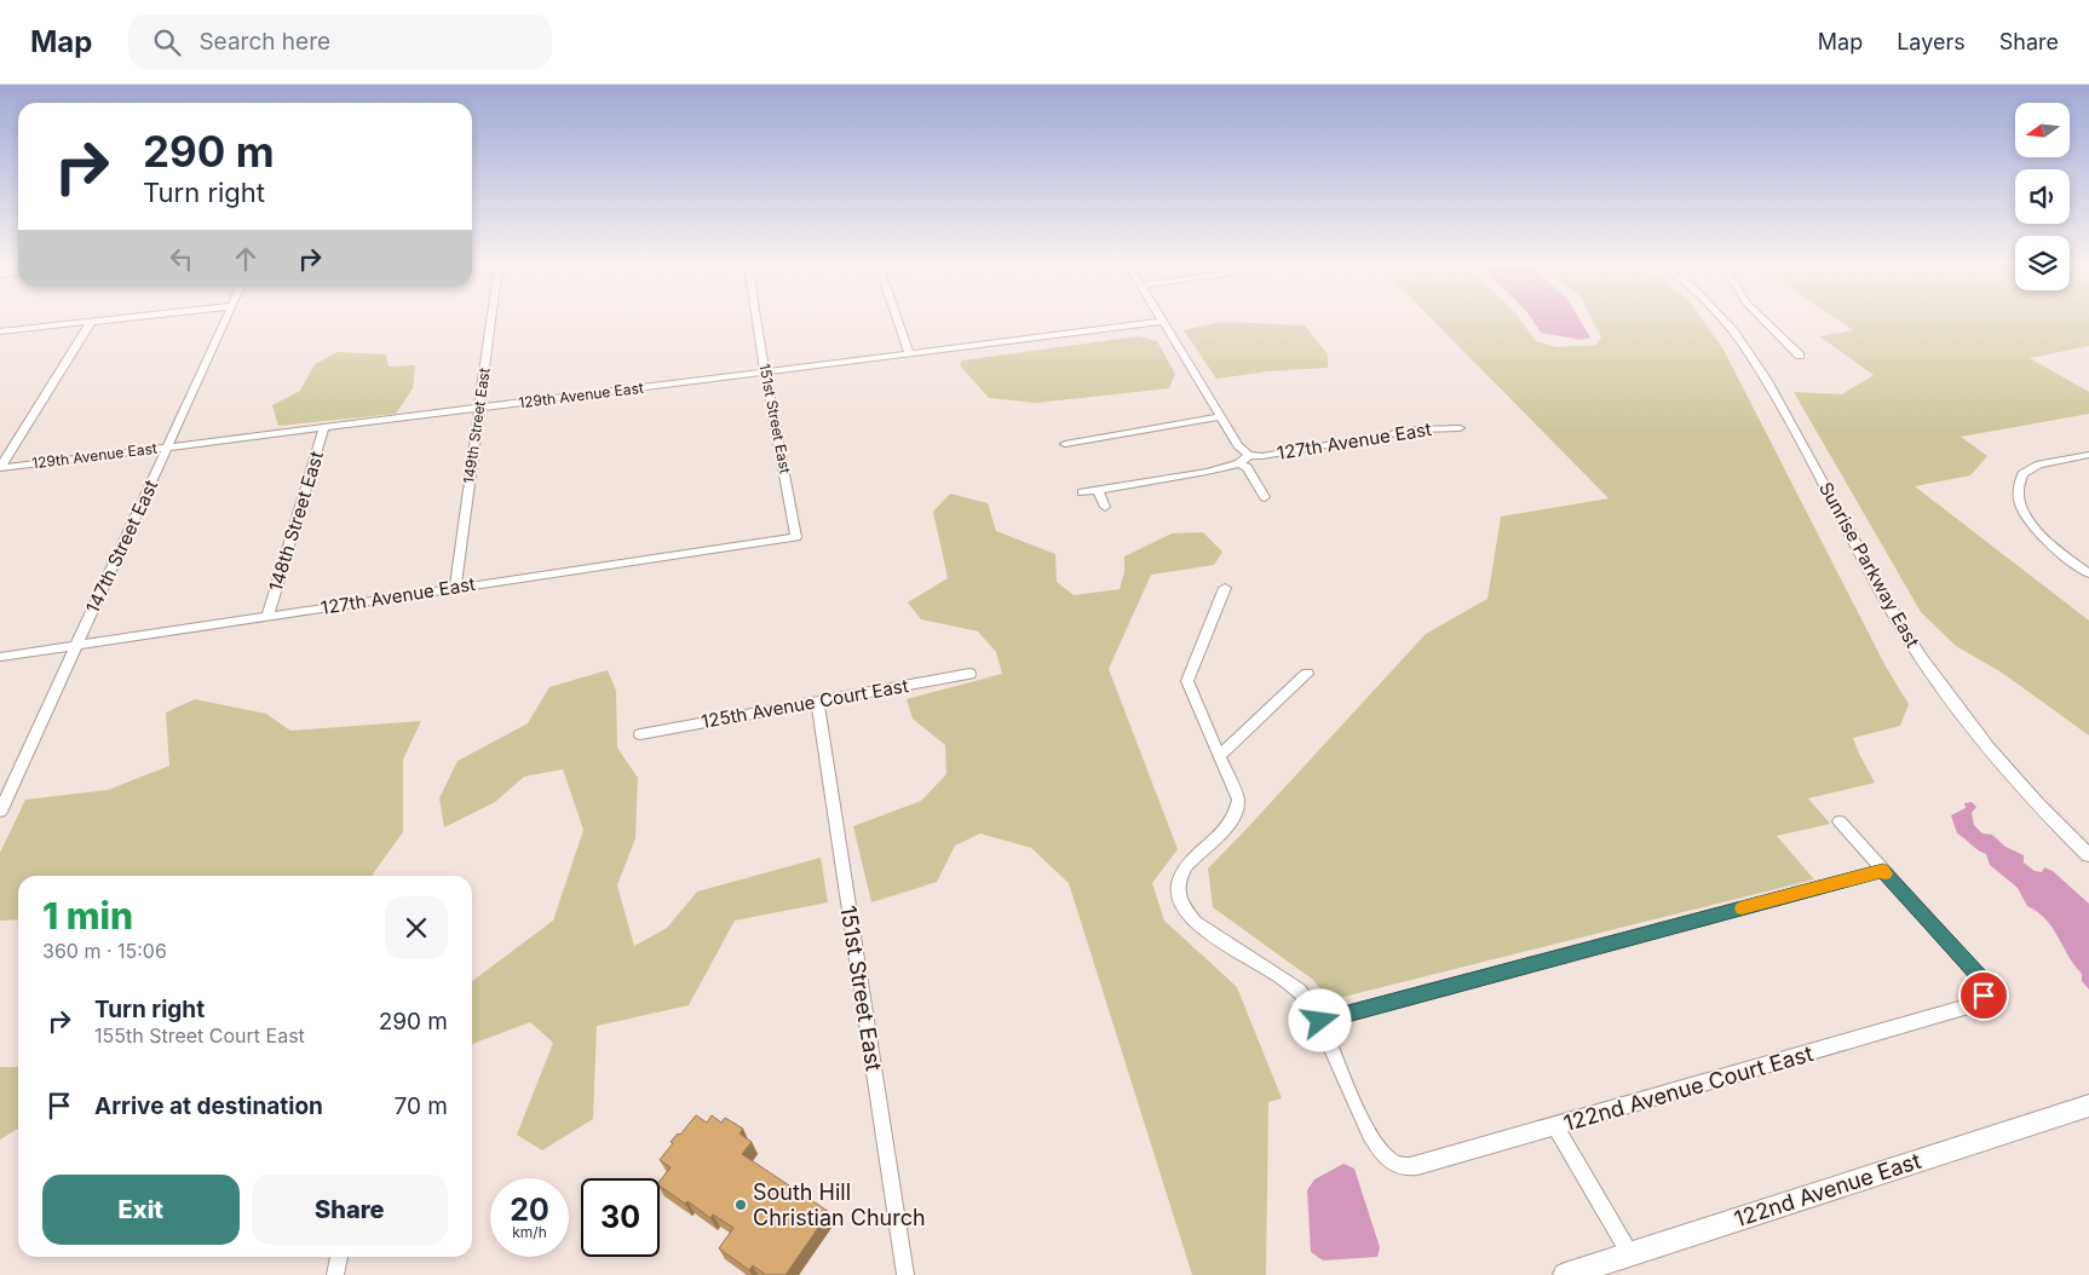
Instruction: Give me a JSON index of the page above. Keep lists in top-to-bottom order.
{
  "streets": {
    "main road": ["122nd Avenue East"],
    "street": [
      "129th Avenue East",
      "151st Street East",
      "149th Street East",
      "127th Avenue East",
      "148th Street East",
      "147th Street East",
      "Sunrise Parkway East",
      "125th Avenue Court East",
      "122nd Avenue Court East"
    ]
  },
  "crossings": [
    ["129th Avenue East", "151st Street East"],
    ["129th Avenue East", "149th Street East"],
    ["129th Avenue East", "148th Street East"],
    ["129th Avenue East", "147th Street East"],
    ["151st Street East", "127th Avenue East"],
    ["151st Street East", "125th Avenue Court East"],
    ["149th Street East", "127th Avenue East"],
    ["127th Avenue East", "148th Street East"],
    ["127th Avenue East", "147th Street East"]
  ],
  "places": ["South Hill Christian Church"],
  "north": "left",
  "page": {
    "header": "Map",
    "search": "Search here",
    "nav": ["Map", "Layers", "Share"],
    "turn": ["290 m", "Turn right"],
    "heading": ["1 min", "360 m · 15:06"],
    "list": [
      {
        "name": "Turn right",
        "note": "155th Street Court East",
        "value": "290 m"
      },
      {
        "name": "Arrive at destination",
        "value": "70 m"
      }
    ],
    "buttons": ["Exit", "Share"],
    "speed": "20 km/h",
    "limit": "30"
  }
}
